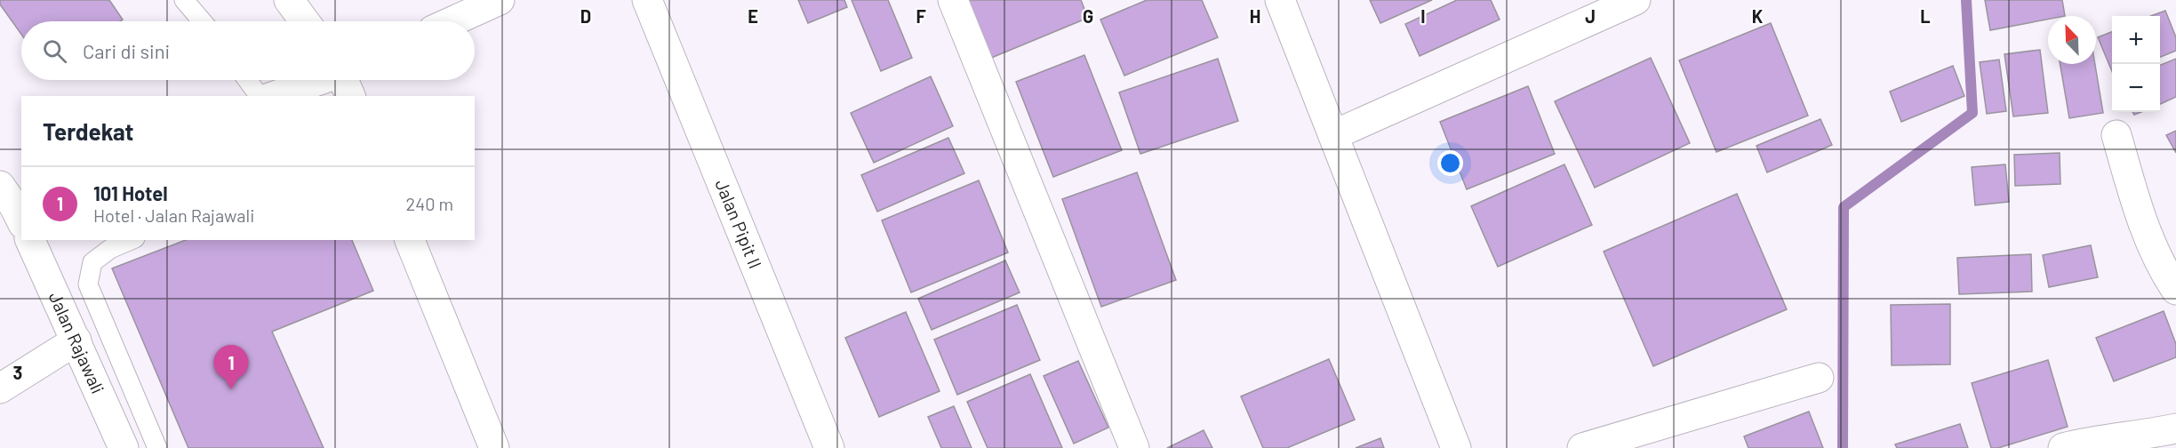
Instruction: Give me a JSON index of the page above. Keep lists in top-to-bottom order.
{
  "streets": {
    "street": ["Jalan Pipit II", "Jalan Rajawali"]
  },
  "north": "top left",
  "page": {
    "map_buttons": ["+", "−"],
    "search": "Cari di sini",
    "heading": "Terdekat",
    "list": [
      {
        "mark": "1",
        "name": "101 Hotel",
        "note": "Hotel · Jalan Rajawali",
        "value": "240 m"
      }
    ],
    "pins": "1"
  },
  "grid": {
    "columns": [
      "D",
      "E",
      "F",
      "G",
      "H",
      "I",
      "J",
      "K",
      "L"
    ],
    "rows": ["3"]
  }
}
